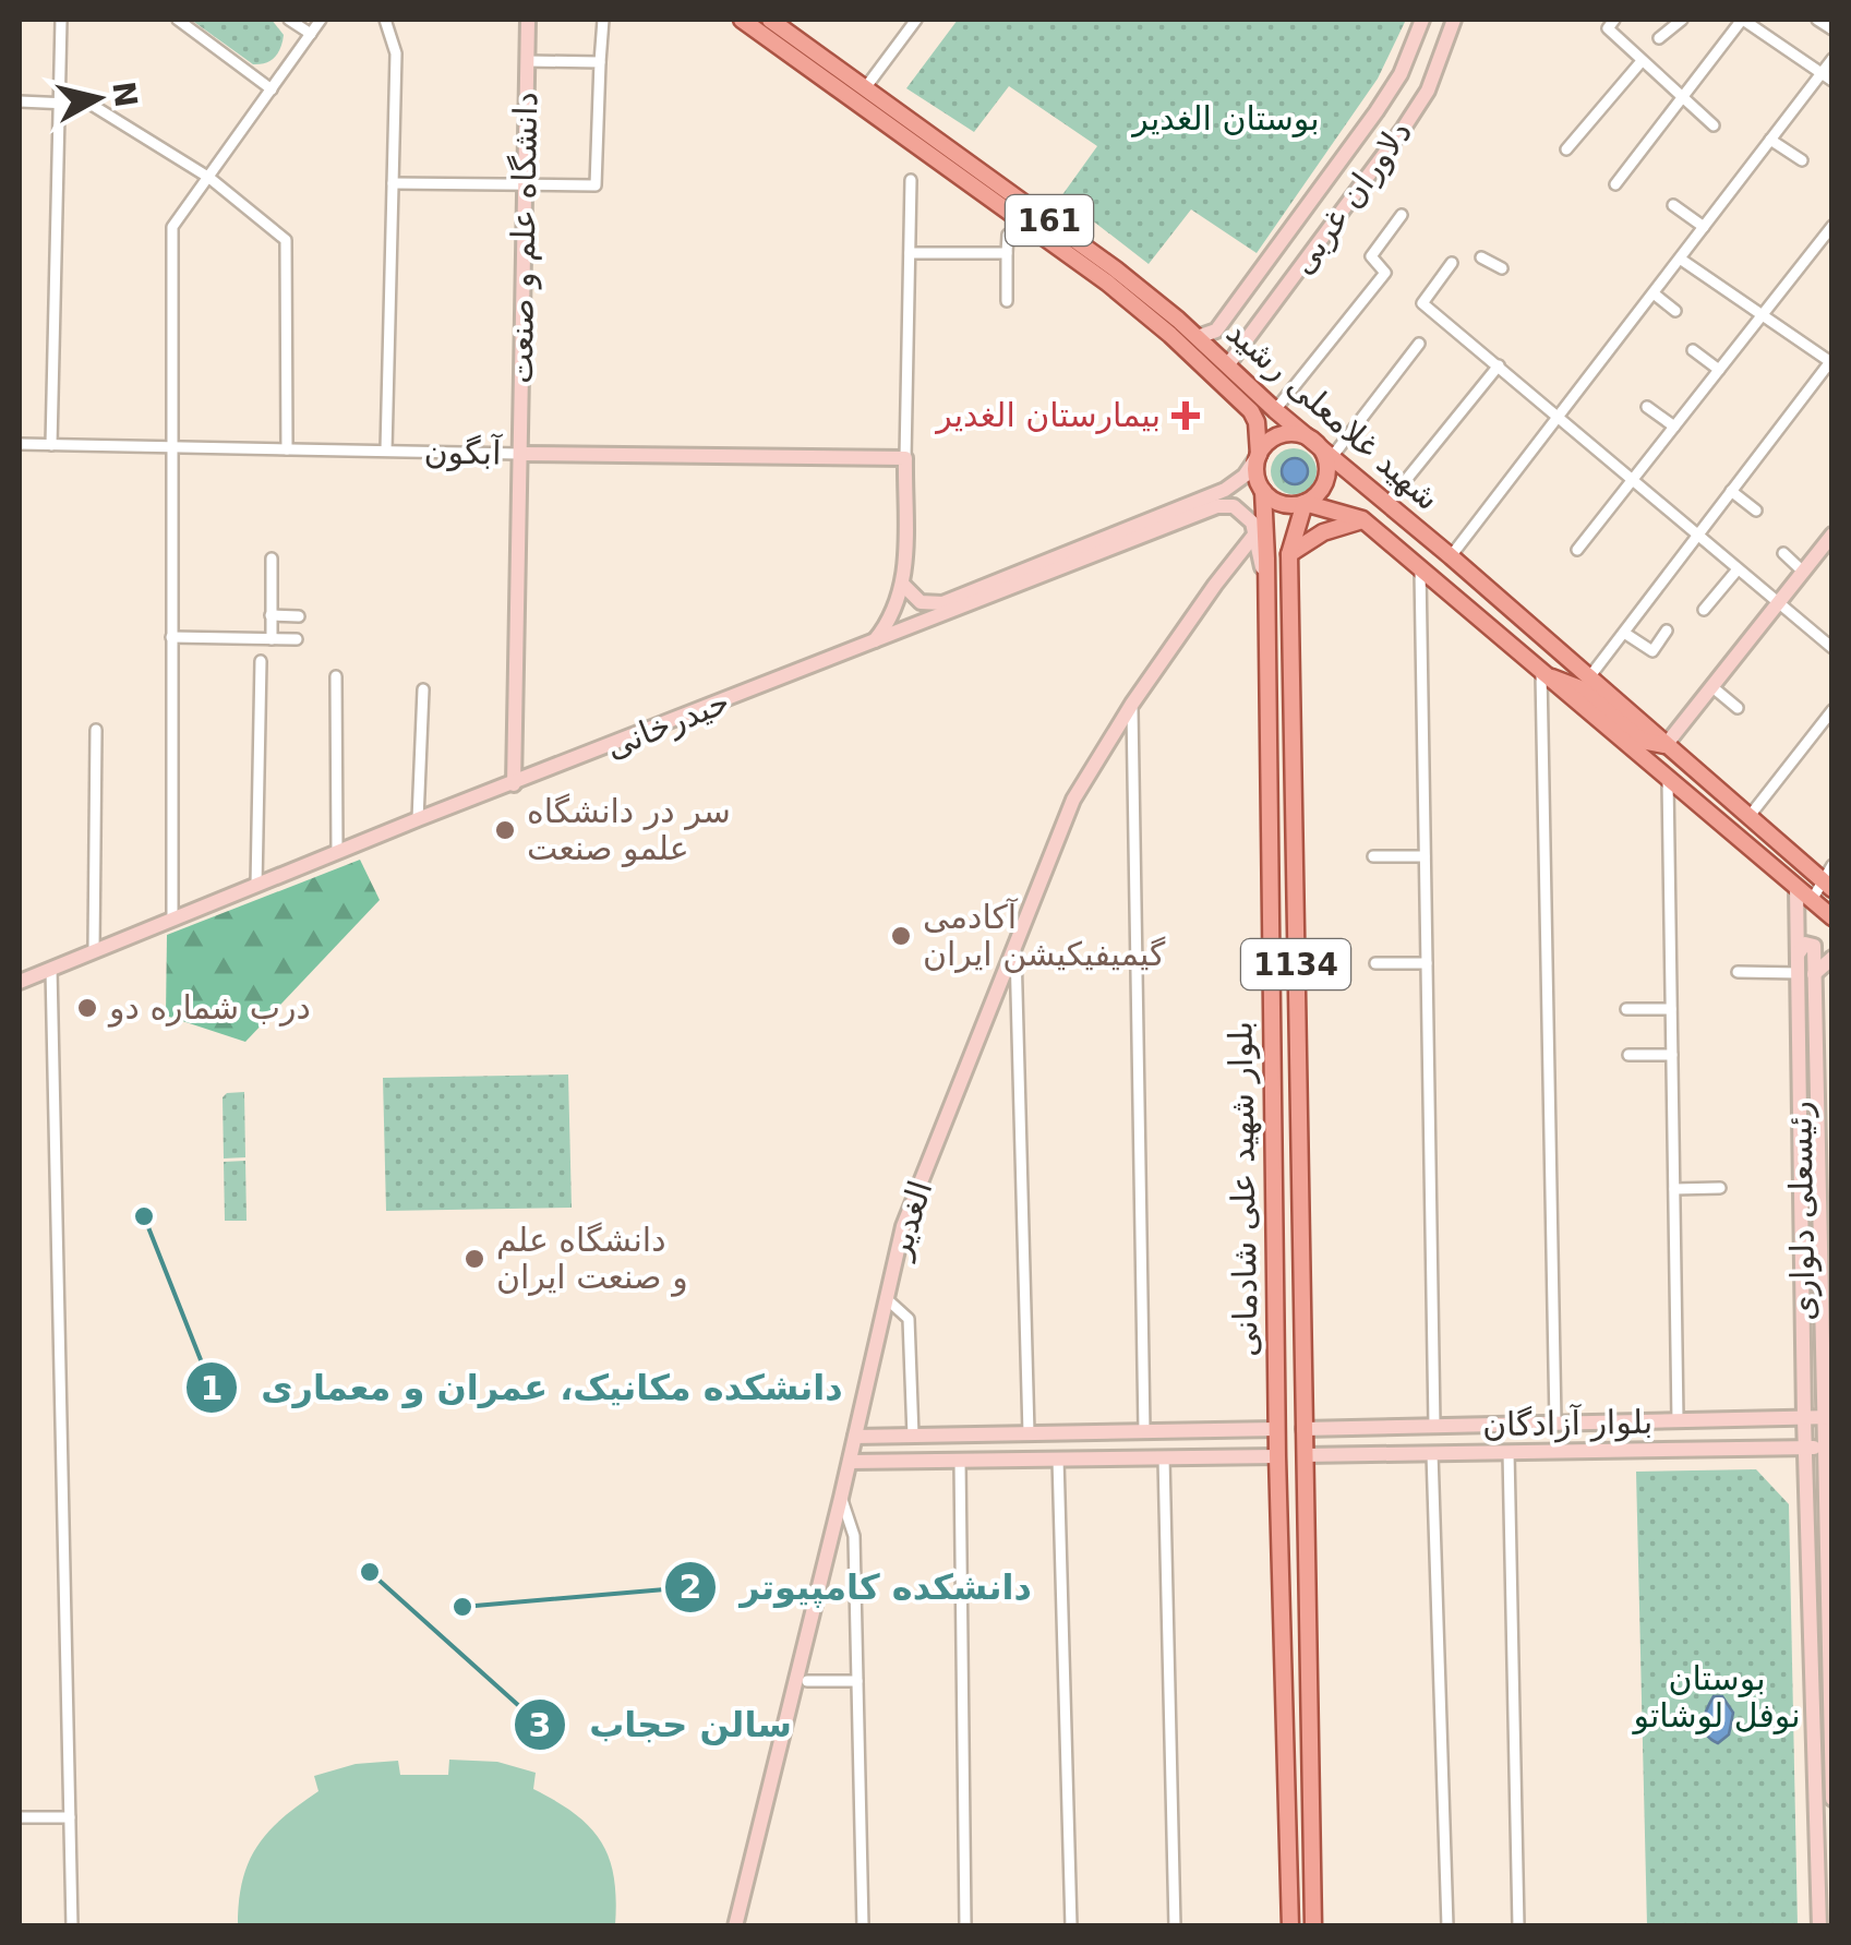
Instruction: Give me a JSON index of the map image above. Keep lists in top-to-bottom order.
{
  "streets": {
    "main road": [
      "دلاوران غربی",
      "161",
      "دانشگاه علم و صنعت",
      "شهید غلامعلی رشید",
      "آبگون",
      "حیدرخانی",
      "1134",
      "بلوار شهید علی شادمانی",
      "رئیسعلی دلواری",
      "الغدیر",
      "بلوار آزادگان"
    ]
  },
  "crossings": [
    ["دلاوران غربی", "شهید غلامعلی رشید"],
    ["دانشگاه علم و صنعت", "آبگون"],
    ["دانشگاه علم و صنعت", "حیدرخانی"],
    ["شهید غلامعلی رشید", "بلوار شهید علی شادمانی"],
    ["شهید غلامعلی رشید", "رئیسعلی دلواری"],
    ["حیدرخانی", "بلوار شهید علی شادمانی"],
    ["حیدرخانی", "الغدیر"],
    ["1134", "بلوار شهید علی شادمانی"],
    ["1134", "بلوار آزادگان"],
    ["بلوار شهید علی شادمانی", "الغدیر"],
    ["بلوار شهید علی شادمانی", "بلوار آزادگان"],
    ["رئیسعلی دلواری", "بلوار آزادگان"]
  ],
  "parks": ["بوستان الغدیر", "بوستان نوفل لوشاتو"],
  "places": {
    "health": ["بیمارستان الغدیر"],
    "other": [
      "سر در دانشگاه علمو صنعت",
      "آکادمی گیمیفیکیشن ایران",
      "درب شماره دو",
      "دانشکده مکانیک، عمران و معماری",
      "دانشگاه علم و صنعت ایران",
      "سالن حجاب",
      "دانشکده کامپیوتر"
    ]
  },
  "north": "right"
}
